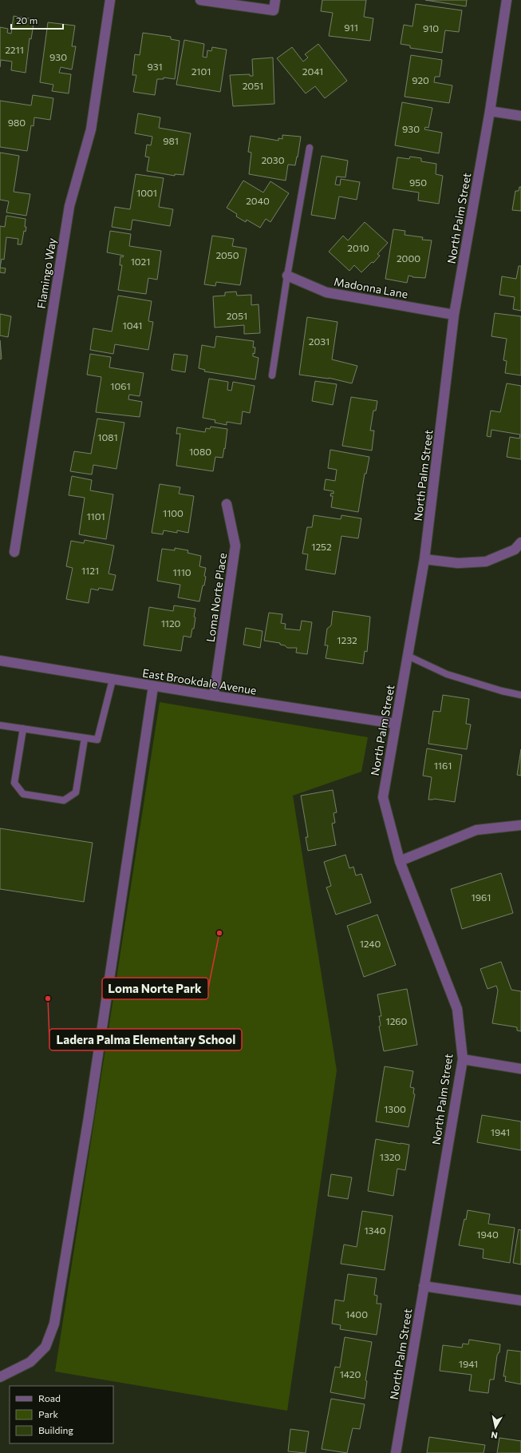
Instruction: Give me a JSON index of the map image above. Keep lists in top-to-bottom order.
{
  "streets": {
    "street": [
      "North Palm Street",
      "Flamingo Way",
      "Madonna Lane",
      "Loma Norte Place",
      "East Brookdale Avenue"
    ]
  },
  "crossings": [
    ["North Palm Street", "Madonna Lane"],
    ["North Palm Street", "East Brookdale Avenue"],
    ["Loma Norte Place", "East Brookdale Avenue"]
  ],
  "places": ["Loma Norte Park", "Ladera Palma Elementary School"],
  "house_numbers": [
    "911",
    "910",
    "2211",
    "930",
    "931",
    "2101",
    "2041",
    "920",
    "2051",
    "980",
    "930",
    "981",
    "2030",
    "950",
    "1001",
    "2040",
    "2010",
    "2050",
    "2000",
    "1021",
    "2051",
    "1041",
    "2031",
    "1061",
    "1081",
    "1080",
    "1100",
    "1101",
    "1252",
    "1121",
    "1110",
    "1120",
    "1232",
    "1161",
    "1961",
    "1240",
    "1260",
    "1300",
    "1941",
    "1320",
    "1340",
    "1940",
    "1400",
    "1941",
    "1420"
  ],
  "legend": ["Road", "Park", "Building"],
  "scale_bar": "20 m",
  "north": "bottom"
}
